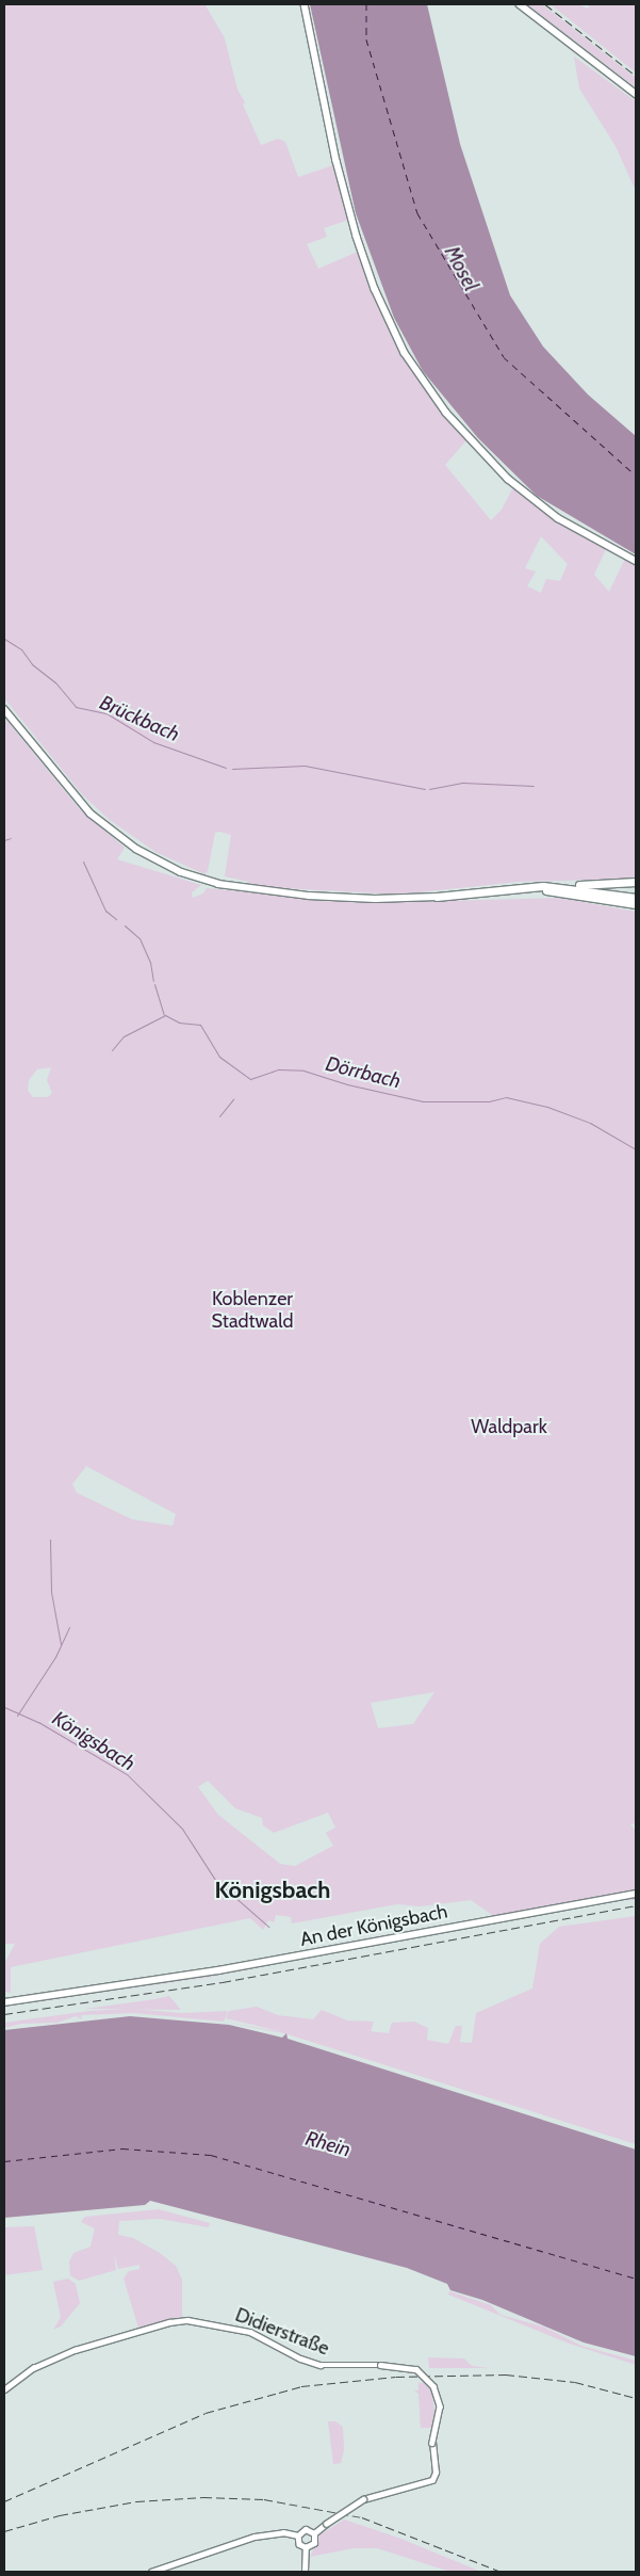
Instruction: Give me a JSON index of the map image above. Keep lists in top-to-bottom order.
{
  "streets": {
    "main road": ["An der Königsbach"],
    "street": ["Didierstraße"]
  },
  "districts": ["Königsbach"],
  "water": [
    "Mosel",
    "Brückbach",
    "Dörrbach",
    "Königsbach",
    "Rhein"
  ],
  "parks": ["Koblenzer Stadtwald", "Waldpark"]
}
